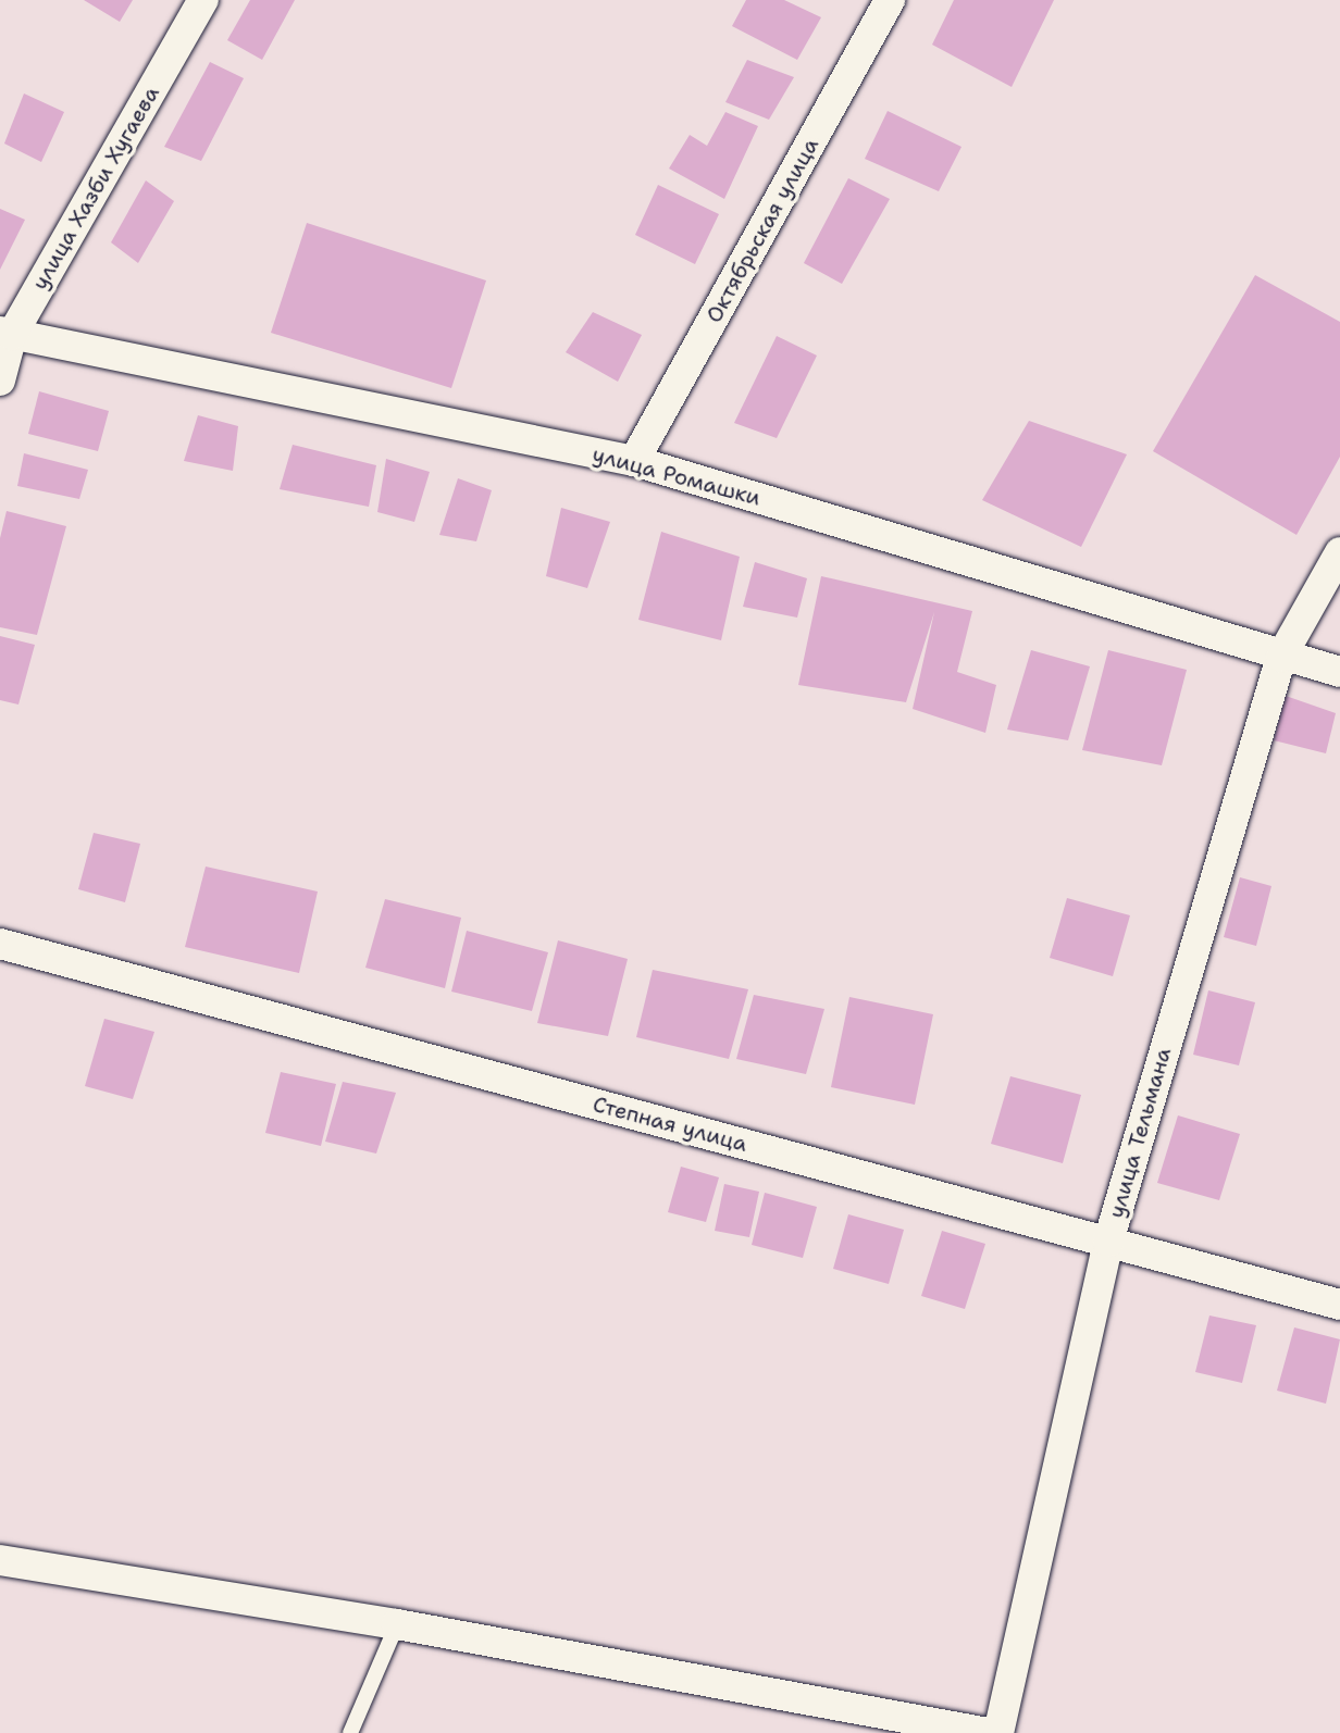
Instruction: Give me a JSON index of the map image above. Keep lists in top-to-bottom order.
{
  "streets": {
    "street": [
      "улица Хазби Хугаева",
      "Октябрьская улица",
      "улица Ромашки",
      "Степная улица",
      "улица Тельмана"
    ]
  },
  "crossings": [
    ["улица Хазби Хугаева", "улица Ромашки"],
    ["Октябрьская улица", "улица Ромашки"],
    ["улица Ромашки", "улица Тельмана"],
    ["Степная улица", "улица Тельмана"]
  ]
}
